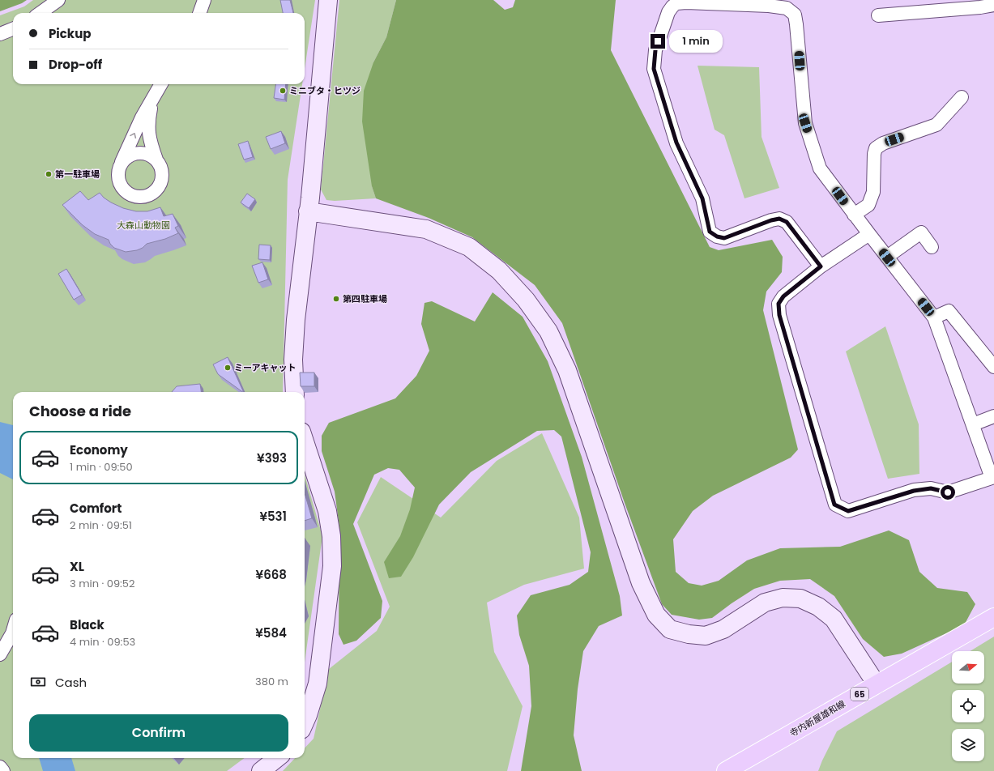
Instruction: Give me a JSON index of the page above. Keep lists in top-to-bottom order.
{
  "streets": {
    "main road": ["65", "寺内新屋雄和線"]
  },
  "parks": ["大森山動物園"],
  "places": [
    "ミニブタ・ヒツジ",
    "第一駐車場",
    "第四駐車場",
    "ミーアキャット"
  ],
  "north": "right",
  "page": {
    "banner": ["Pickup", "Drop-off"],
    "bubble": "1 min",
    "heading": "Choose a ride",
    "list": [
      {
        "name": "Economy",
        "note": "1 min · 09:50",
        "value": "¥393"
      },
      {
        "name": "Comfort",
        "note": "2 min · 09:51",
        "value": "¥531"
      },
      {
        "name": "XL",
        "note": "3 min · 09:52",
        "value": "¥668"
      },
      {
        "name": "Black",
        "note": "4 min · 09:53",
        "value": "¥584"
      }
    ],
    "pay": ["Cash", "380 m"],
    "buttons": "Confirm"
  }
}
